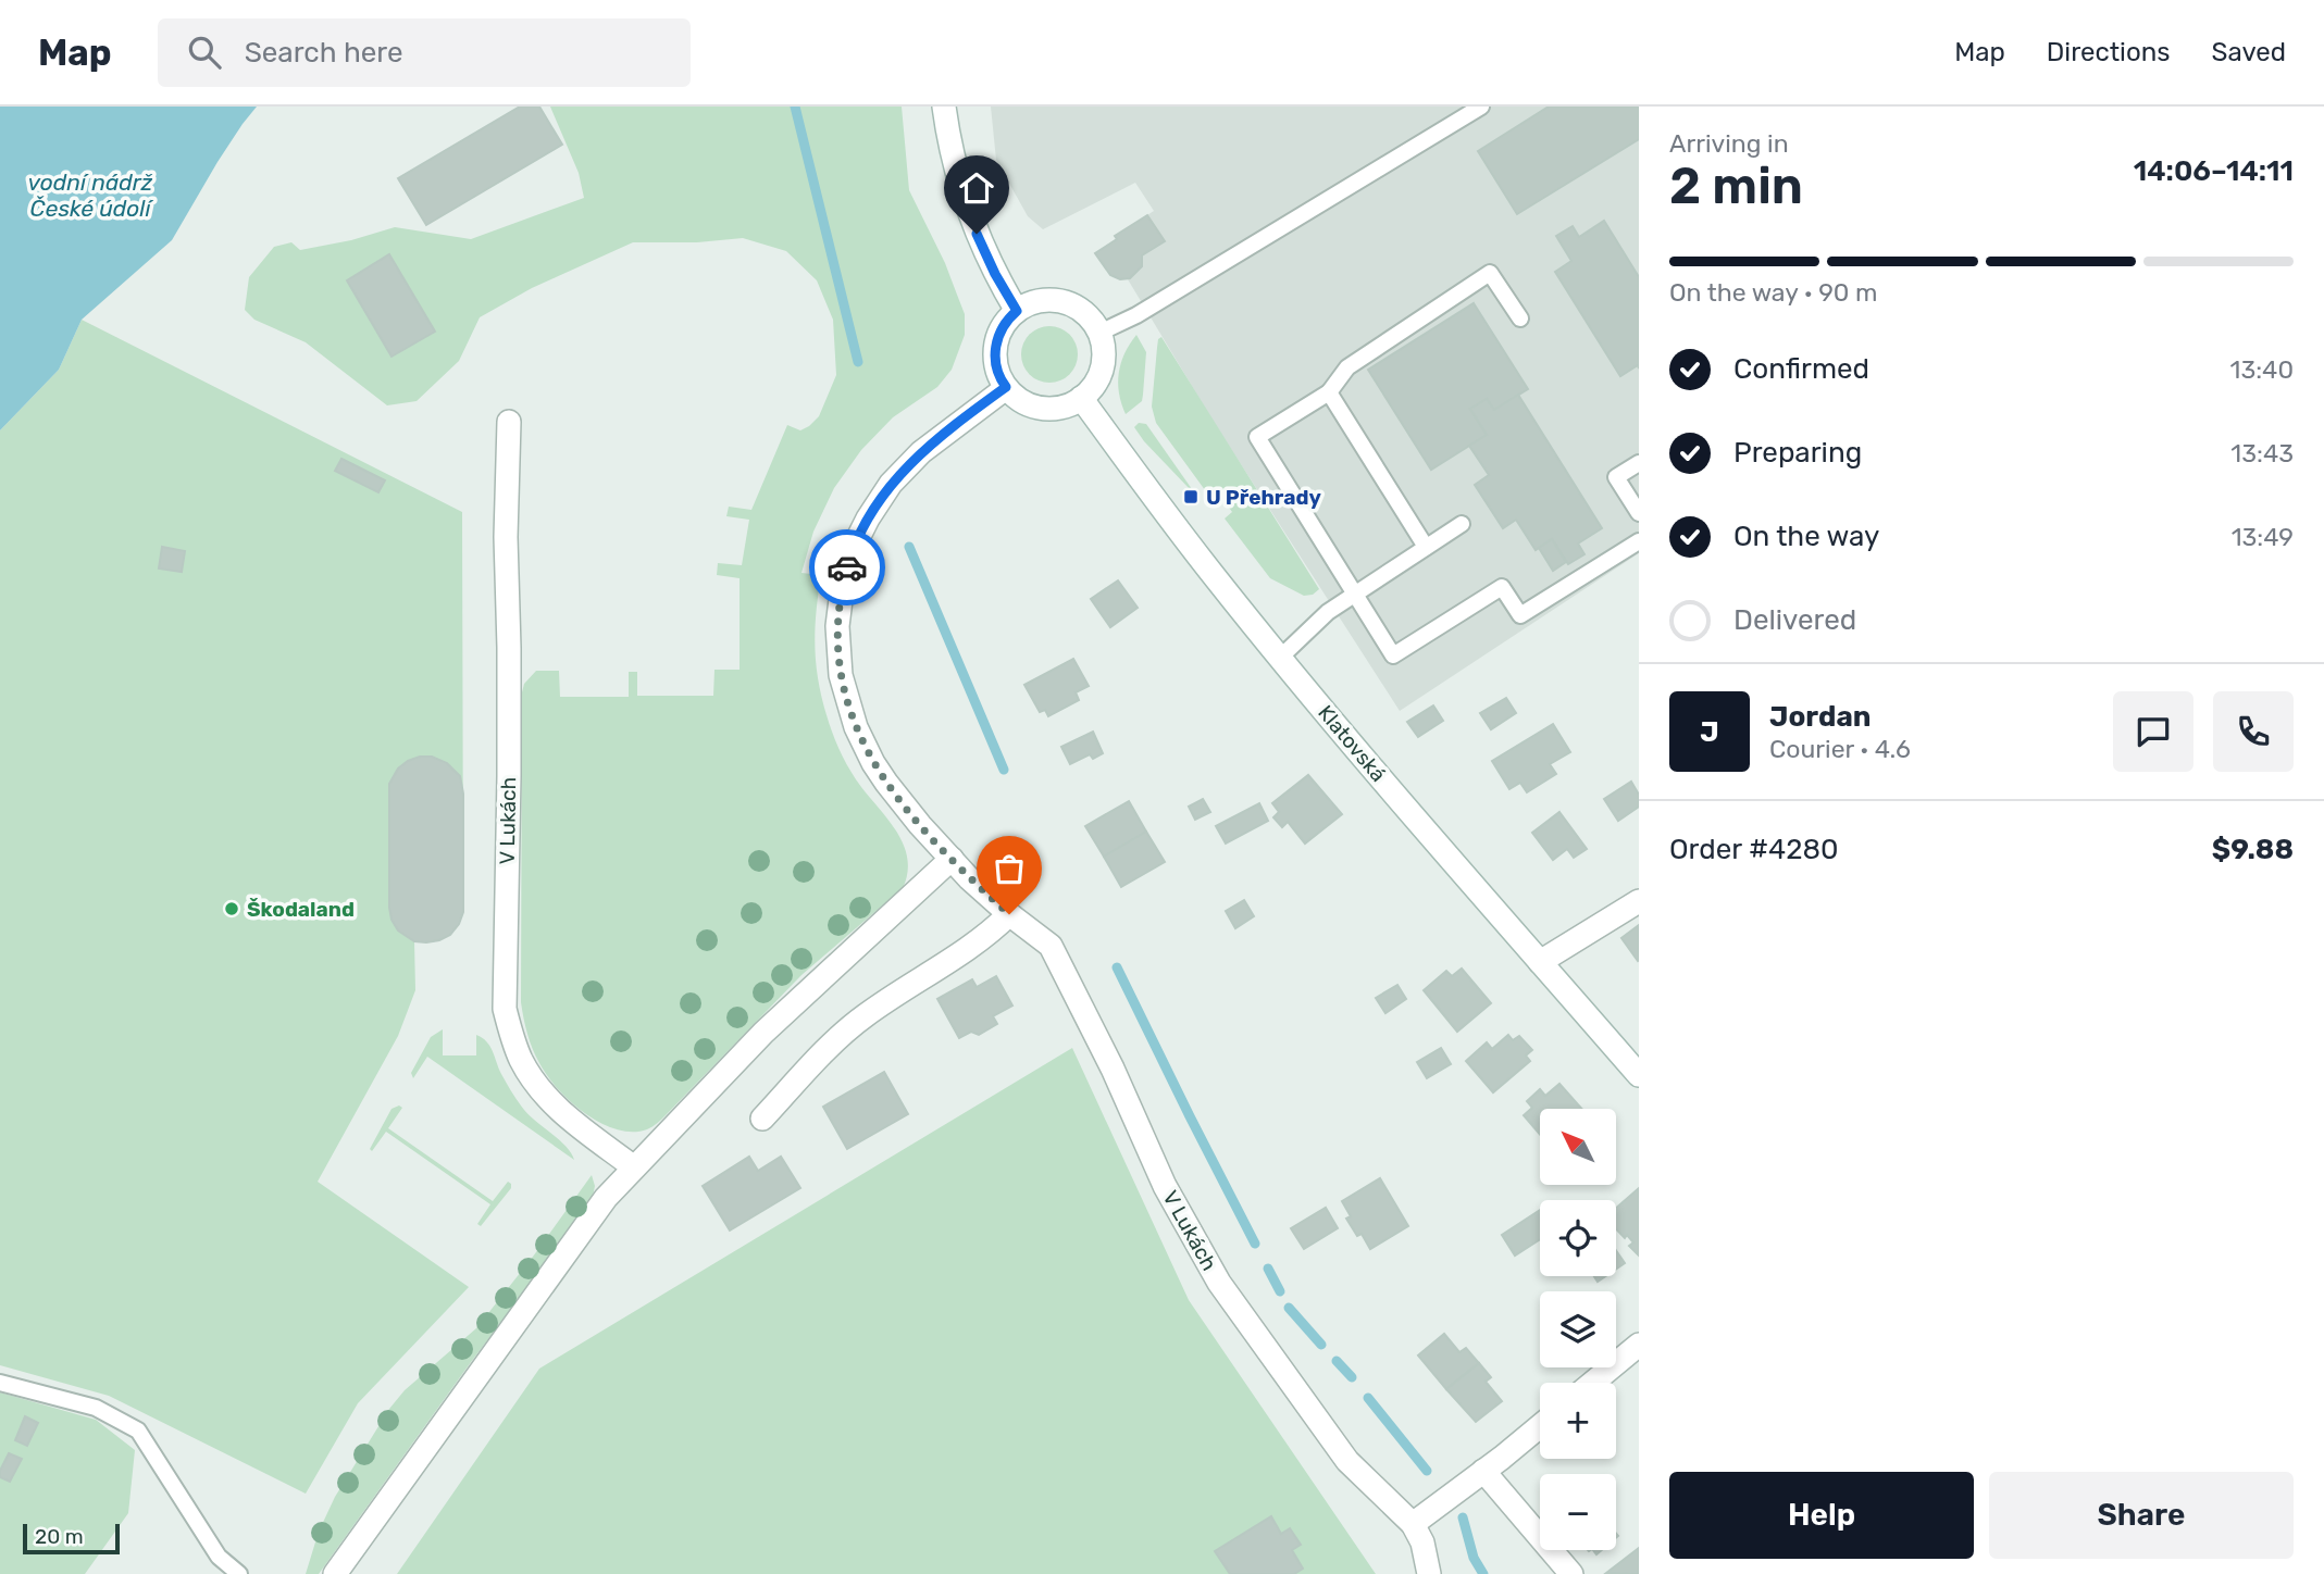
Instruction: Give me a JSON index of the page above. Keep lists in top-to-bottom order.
{
  "streets": {
    "street": ["Klatovská", "V Lukách"]
  },
  "crossings": [
    ["Klatovská", "V Lukách"]
  ],
  "water": ["vodní nádrž České údolí"],
  "places": {
    "transit": ["U Přehrady"],
    "other": ["Škodaland"]
  },
  "scale_bar": "20 m",
  "north": "top left",
  "page": {
    "header": "Map",
    "search": "Search here",
    "nav": ["Map", "Directions", "Saved"],
    "heading": ["2 min", "Arriving in", "14:06–14:11"],
    "panel": [
      "Jordan",
      "Courier · 4.6",
      "Order #4280",
      "$9.88"
    ],
    "bar": "On the way · 90 m",
    "list": [
      ["Confirmed", "13:40"],
      ["Preparing", "13:43"],
      ["On the way", "13:49"],
      "Delivered"
    ],
    "round": "J",
    "map_buttons": ["+", "−"],
    "buttons": ["Help", "Share"],
    "scale": "20 m"
  }
}
